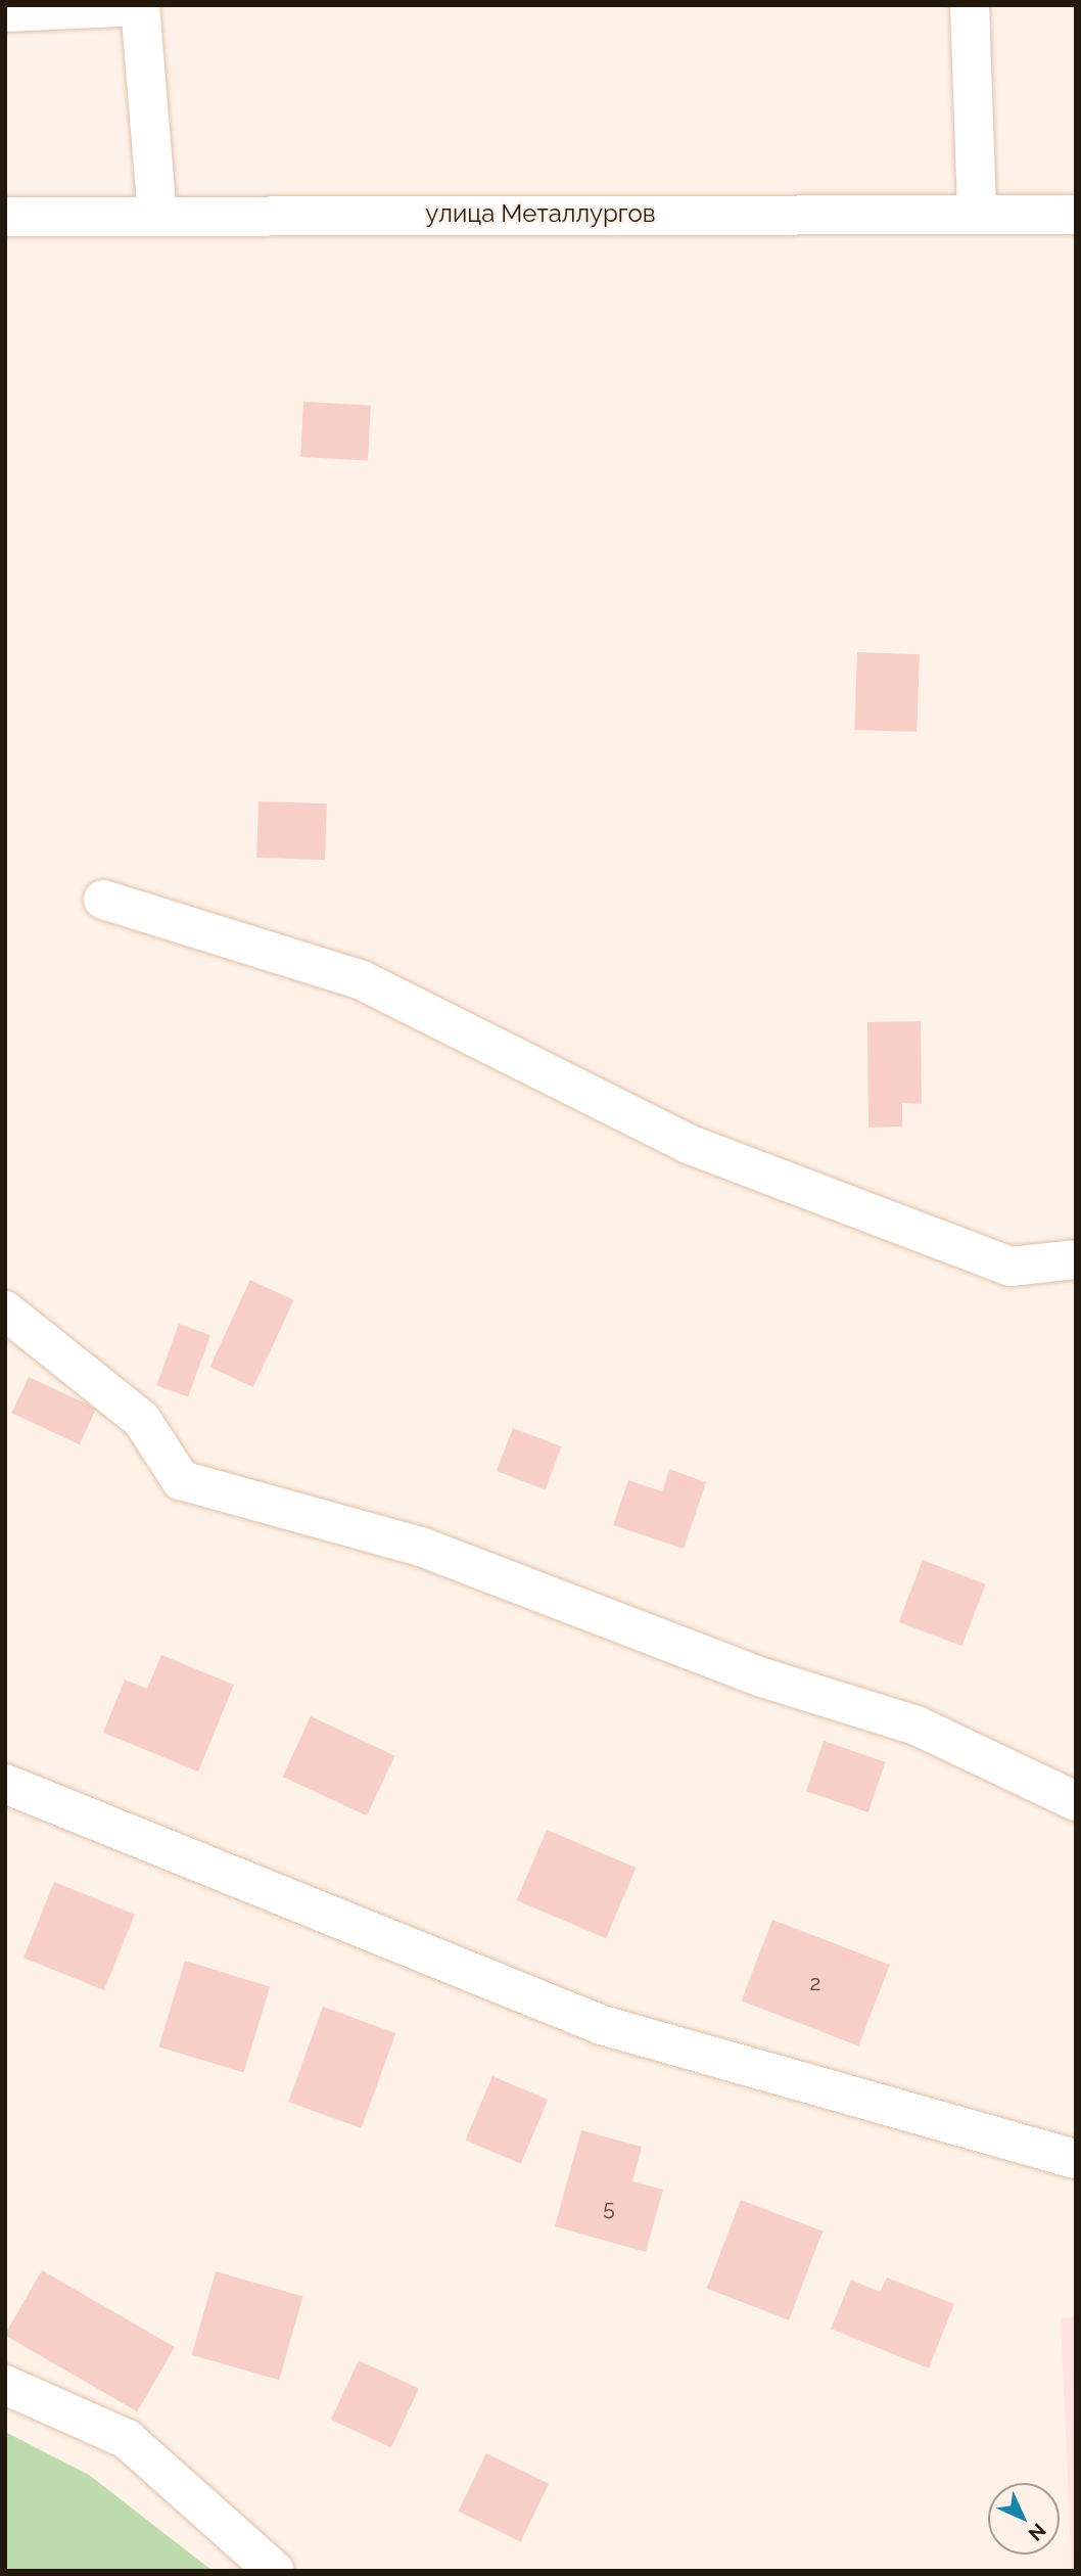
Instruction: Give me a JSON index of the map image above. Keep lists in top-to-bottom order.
{
  "streets": {
    "street": ["улица Металлургов"]
  },
  "house_numbers": ["2", "5"],
  "north": "bottom right"
}
